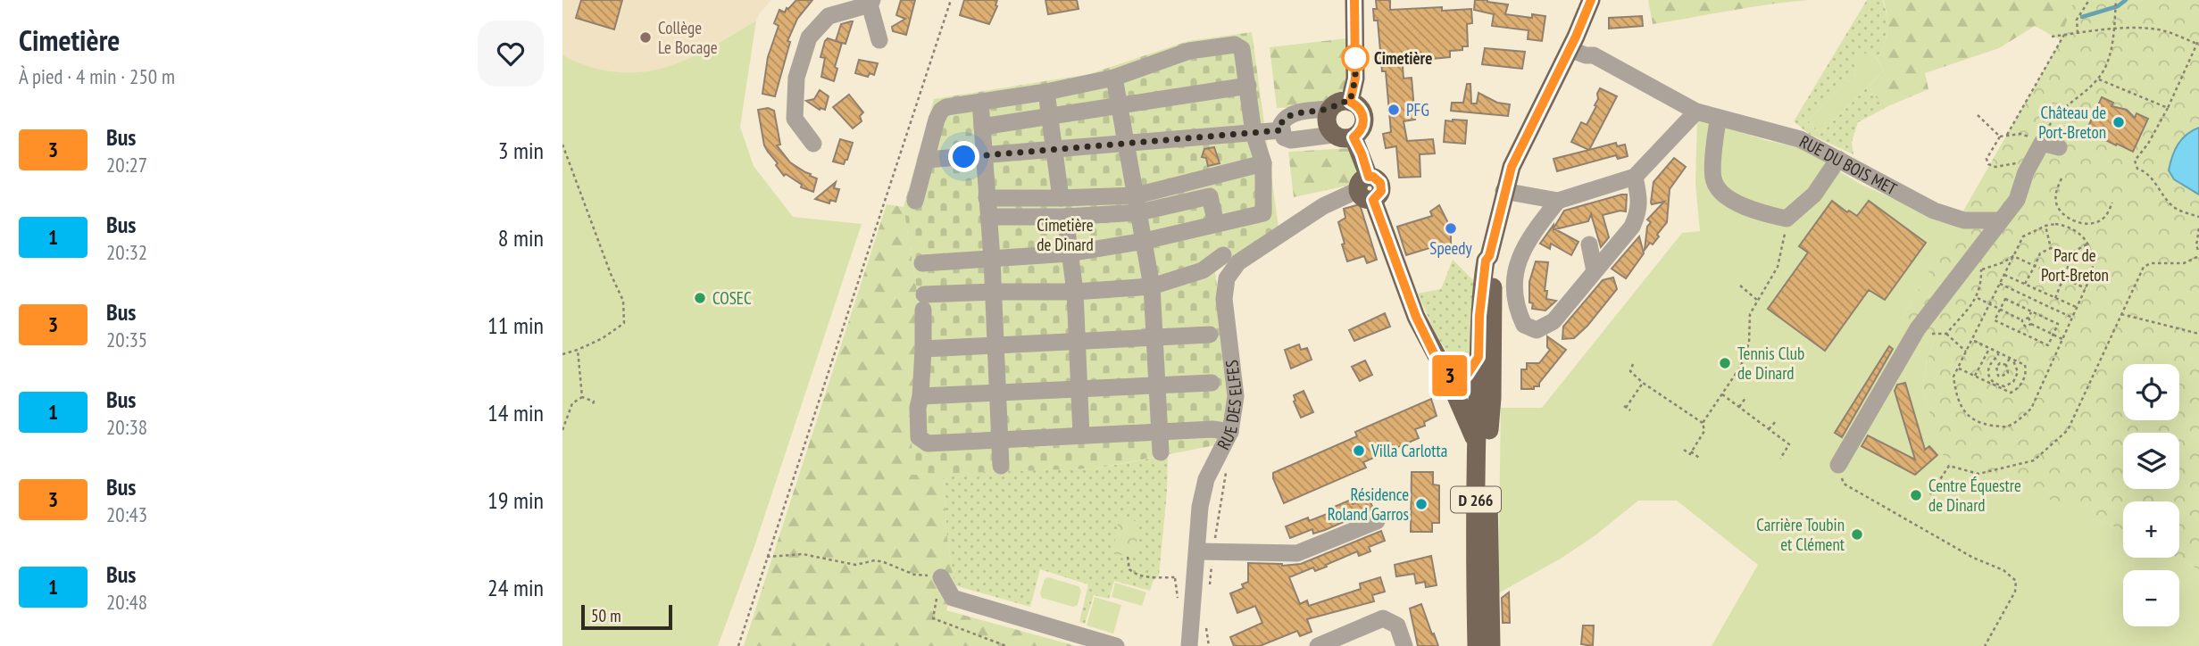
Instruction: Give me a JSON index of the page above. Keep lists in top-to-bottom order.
{
  "streets": {
    "main road": ["D 266"],
    "street": ["RUE DU BOIS MET", "RUE DES ELFES"]
  },
  "crossings": [
    ["RUE DU BOIS MET", "D 266"]
  ],
  "parks": ["Cimetière de Dinard", "Parc de Port-Breton"],
  "places": [
    "Collège Le Bocage",
    "Cimetière",
    "PFG",
    "Château de Port-Breton",
    "Speedy",
    "COSEC",
    "Tennis Club de Dinard",
    "Villa Carlotta",
    "Centre Équestre de Dinard",
    "Résidence Roland Garros",
    "Carrière Toubin et Clément"
  ],
  "lines": ["bus line 3"],
  "scale_bar": "50 m",
  "page": {
    "heading": ["Cimetière", "À pied · 4 min · 250 m"],
    "on_map": "3",
    "list": [
      {
        "mark": "3",
        "name": "Bus",
        "note": "20:27",
        "value": "3 min"
      },
      {
        "mark": "1",
        "name": "Bus",
        "note": "20:32",
        "value": "8 min"
      },
      {
        "mark": "3",
        "name": "Bus",
        "note": "20:35",
        "value": "11 min"
      },
      {
        "mark": "1",
        "name": "Bus",
        "note": "20:38",
        "value": "14 min"
      },
      {
        "mark": "3",
        "name": "Bus",
        "note": "20:43",
        "value": "19 min"
      },
      {
        "mark": "1",
        "name": "Bus",
        "note": "20:48",
        "value": "24 min"
      }
    ],
    "map_buttons": ["+", "−"],
    "scale": "50 m"
  }
}
